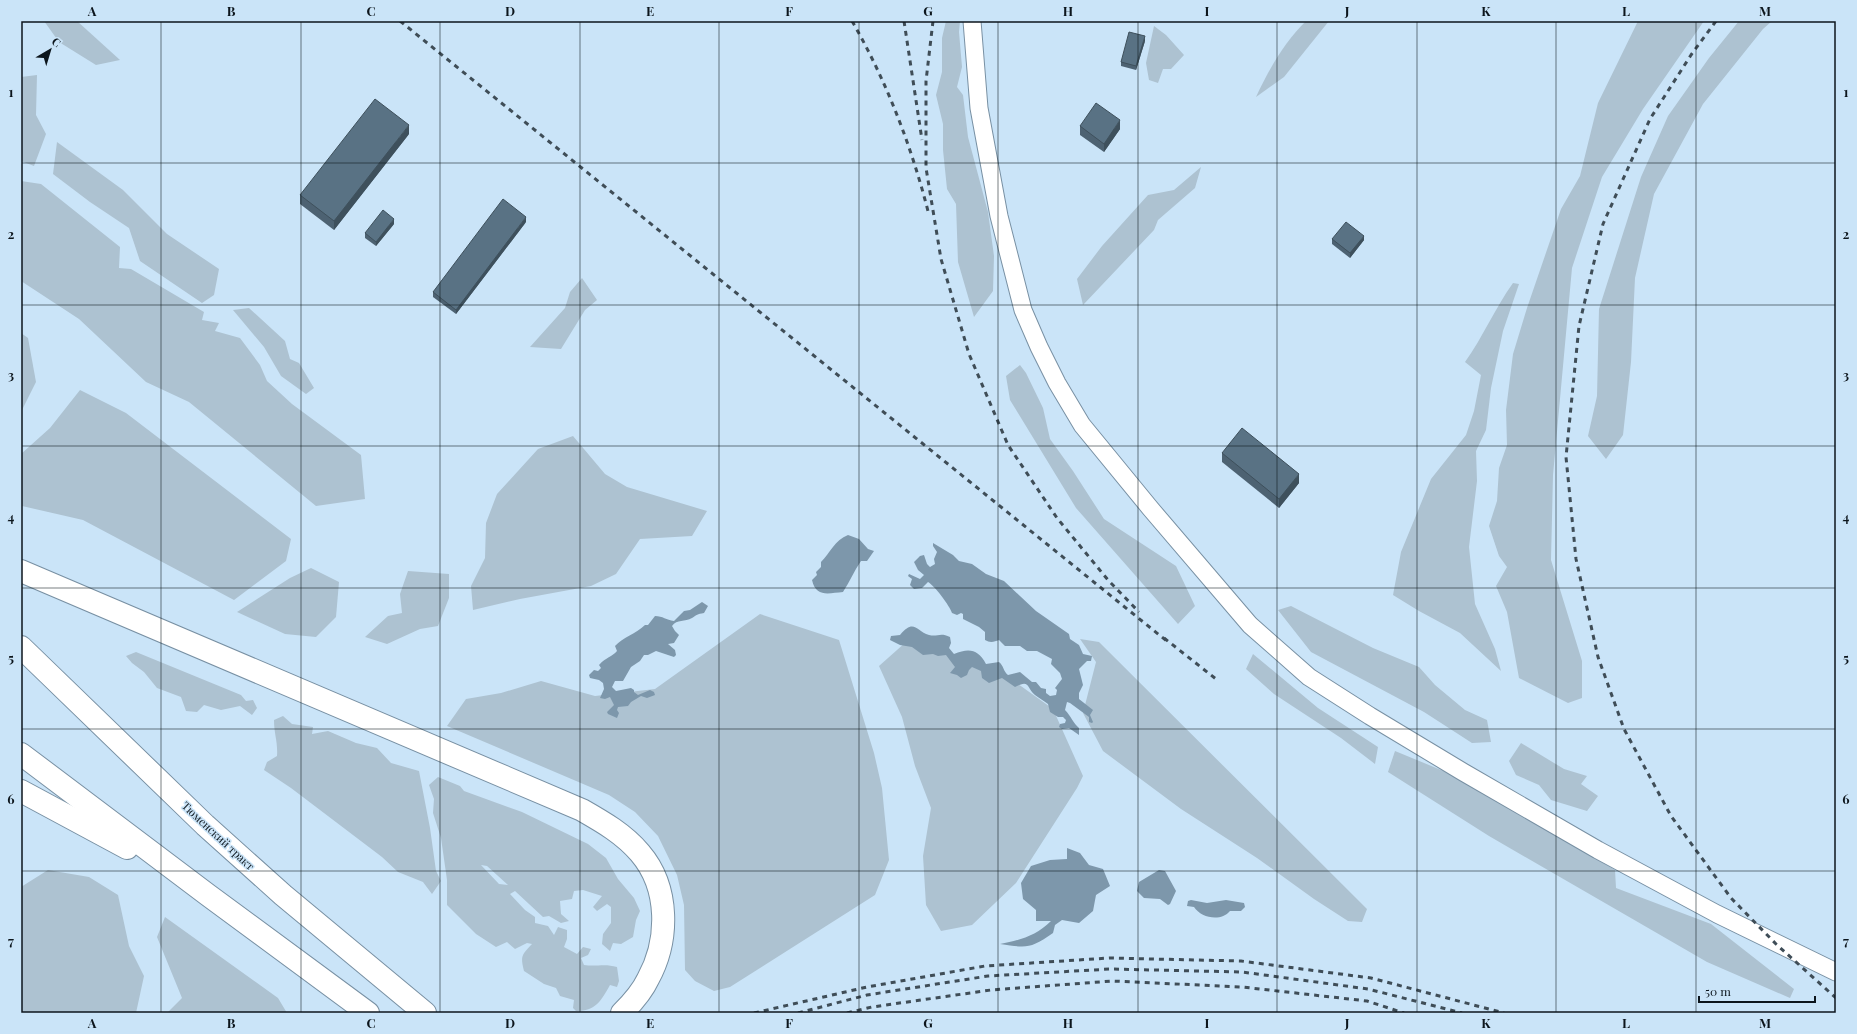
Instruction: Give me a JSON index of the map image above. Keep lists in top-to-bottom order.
{
  "streets": {
    "main road": ["Тюменский тракт"]
  },
  "scale_bar": "50 m",
  "north": "top right",
  "grid": {
    "columns": [
      "A",
      "B",
      "C",
      "D",
      "E",
      "F",
      "G",
      "H",
      "I",
      "J",
      "K",
      "L",
      "M"
    ],
    "rows": [
      "1",
      "2",
      "3",
      "4",
      "5",
      "6",
      "7"
    ]
  }
}
